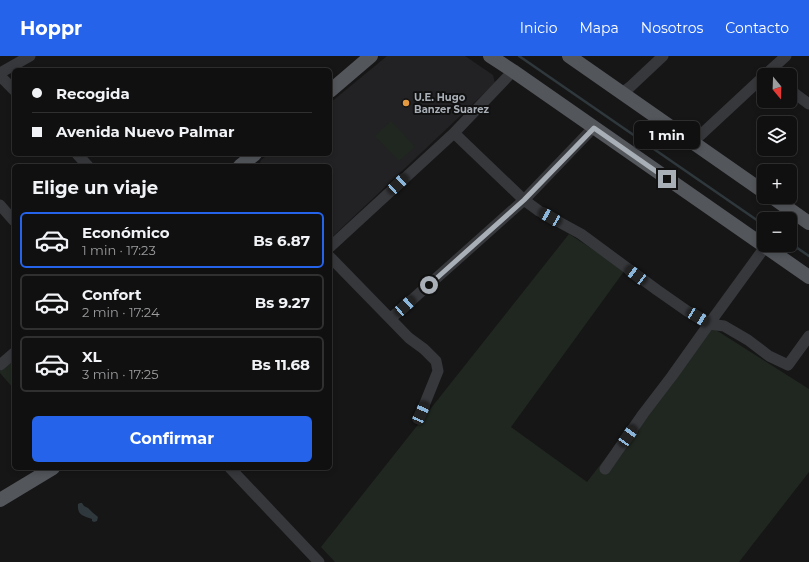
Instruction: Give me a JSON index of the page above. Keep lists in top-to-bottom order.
{
  "places": ["U.E. Hugo Banzer Suarez"],
  "north": "bottom",
  "page": {
    "header": "Hoppr",
    "nav": [
      "Inicio",
      "Mapa",
      "Nosotros",
      "Contacto"
    ],
    "map_buttons": ["+", "−"],
    "banner": ["Recogida", "Avenida Nuevo Palmar"],
    "bubble": "1 min",
    "heading": "Elige un viaje",
    "list": [
      {
        "name": "Económico",
        "note": "1 min · 17:23",
        "value": "Bs 6.87"
      },
      {
        "name": "Confort",
        "note": "2 min · 17:24",
        "value": "Bs 9.27"
      },
      {
        "name": "XL",
        "note": "3 min · 17:25",
        "value": "Bs 11.68"
      }
    ],
    "buttons": "Confirmar"
  }
}
